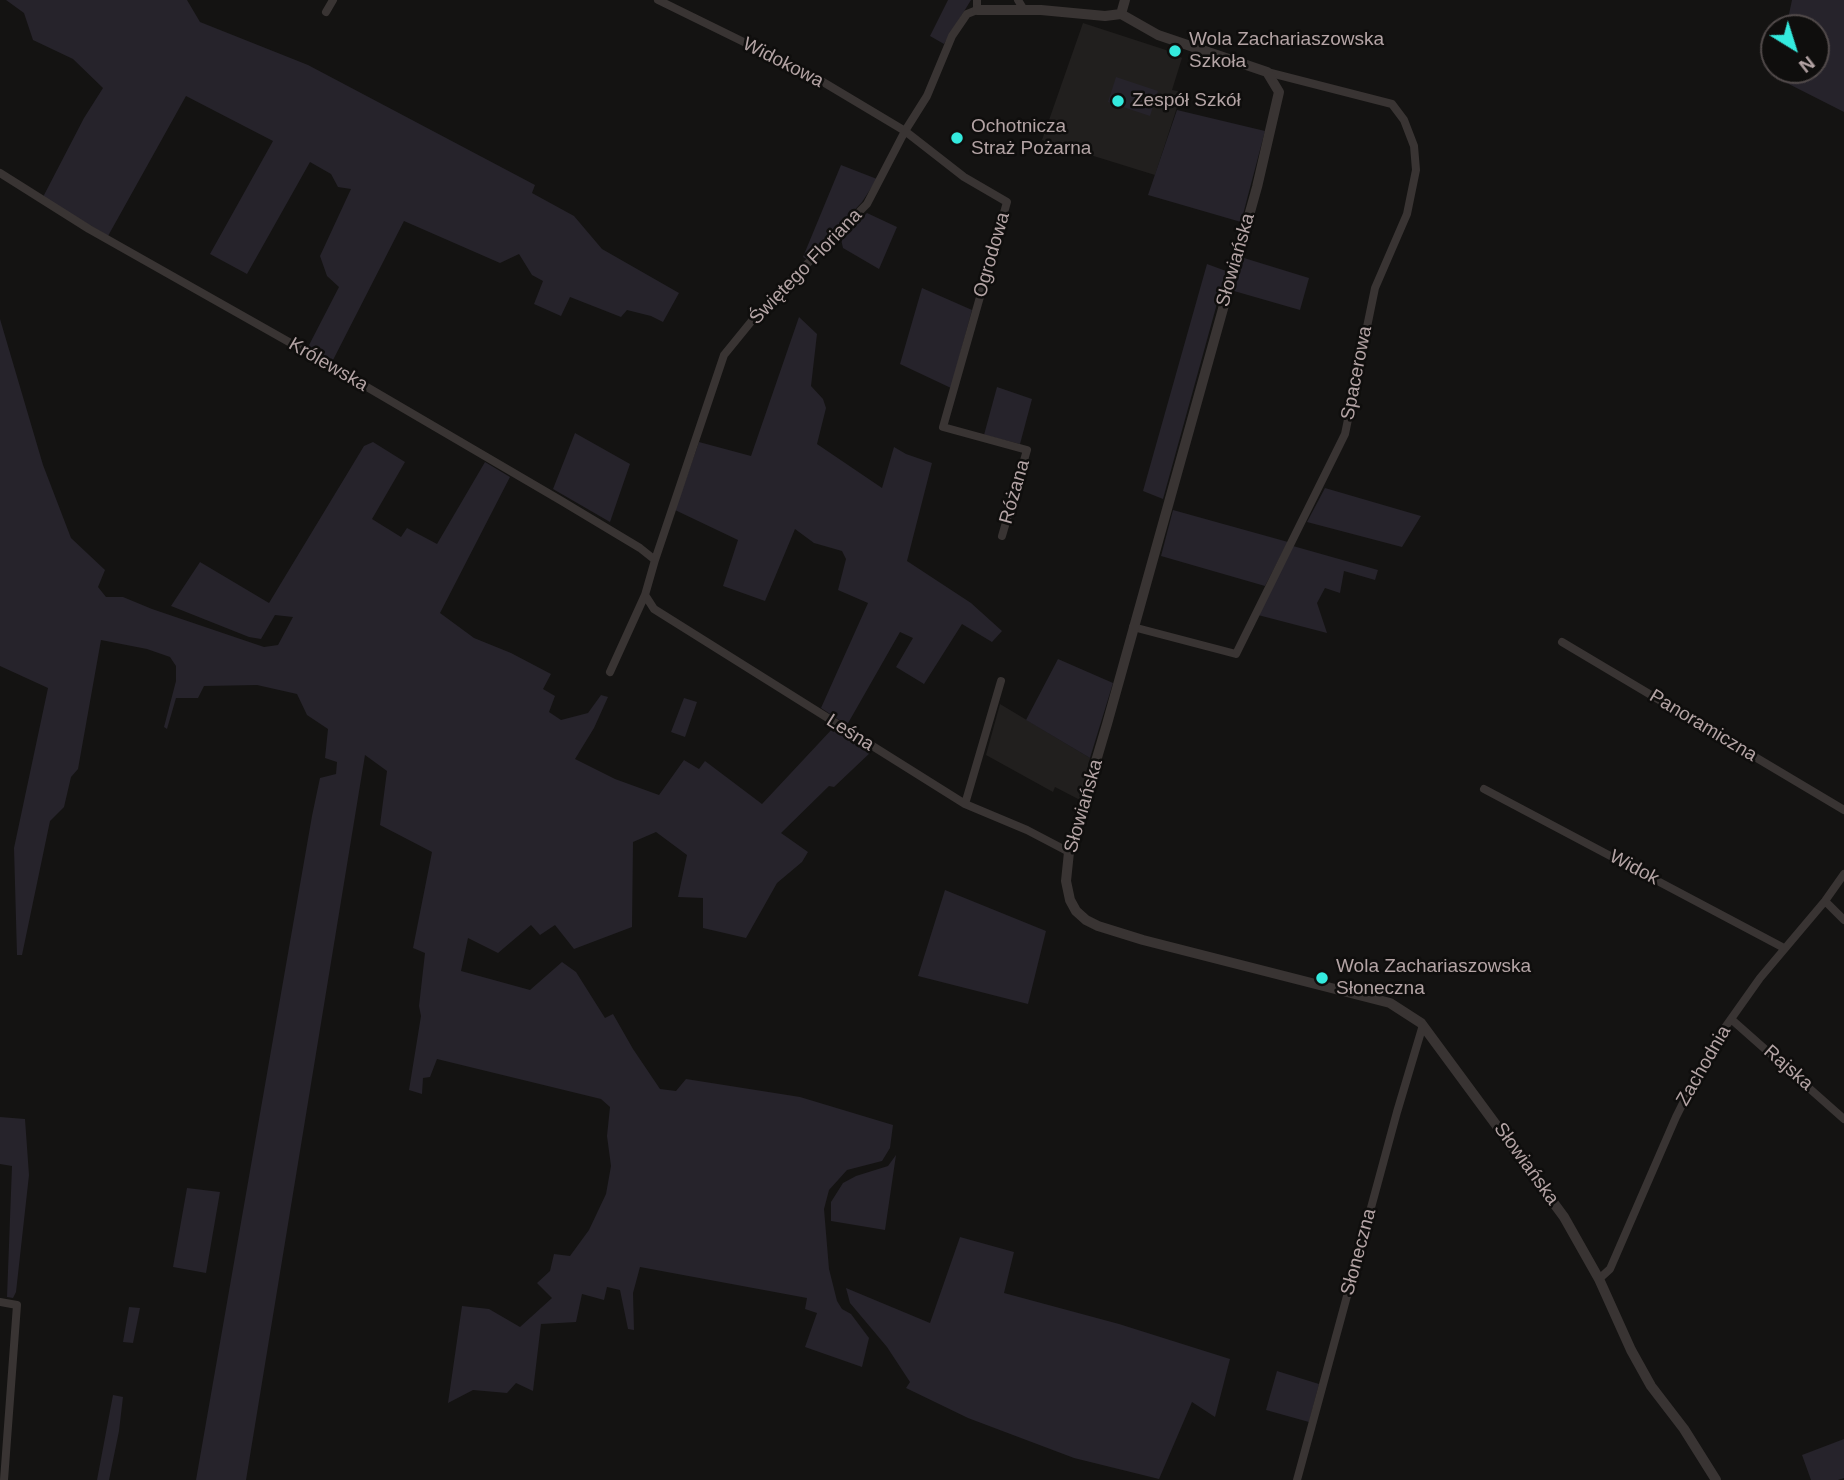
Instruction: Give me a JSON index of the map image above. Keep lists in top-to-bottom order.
{
  "streets": {
    "street": [
      "Widokowa",
      "Ogrodowa",
      "Słowiańska",
      "Świętego Floriana",
      "Królewska",
      "Spacerowa",
      "Różana",
      "Panoramiczna",
      "Leśna",
      "Widok",
      "Zachodnia",
      "Rajska",
      "Słoneczna"
    ]
  },
  "crossings": [
    ["Widokowa", "Ogrodowa"],
    ["Widokowa", "Świętego Floriana"],
    ["Ogrodowa", "Świętego Floriana"],
    ["Ogrodowa", "Różana"],
    ["Słowiańska", "Spacerowa"],
    ["Słowiańska", "Leśna"],
    ["Słowiańska", "Zachodnia"],
    ["Słowiańska", "Słoneczna"],
    ["Świętego Floriana", "Królewska"],
    ["Świętego Floriana", "Leśna"],
    ["Widok", "Zachodnia"],
    ["Zachodnia", "Rajska"]
  ],
  "places": [
    "Wola Zachariaszowska Szkoła",
    "Zespół Szkół",
    "Ochotnicza Straż Pożarna",
    "Wola Zachariaszowska Słoneczna"
  ],
  "north": "bottom right"
}
